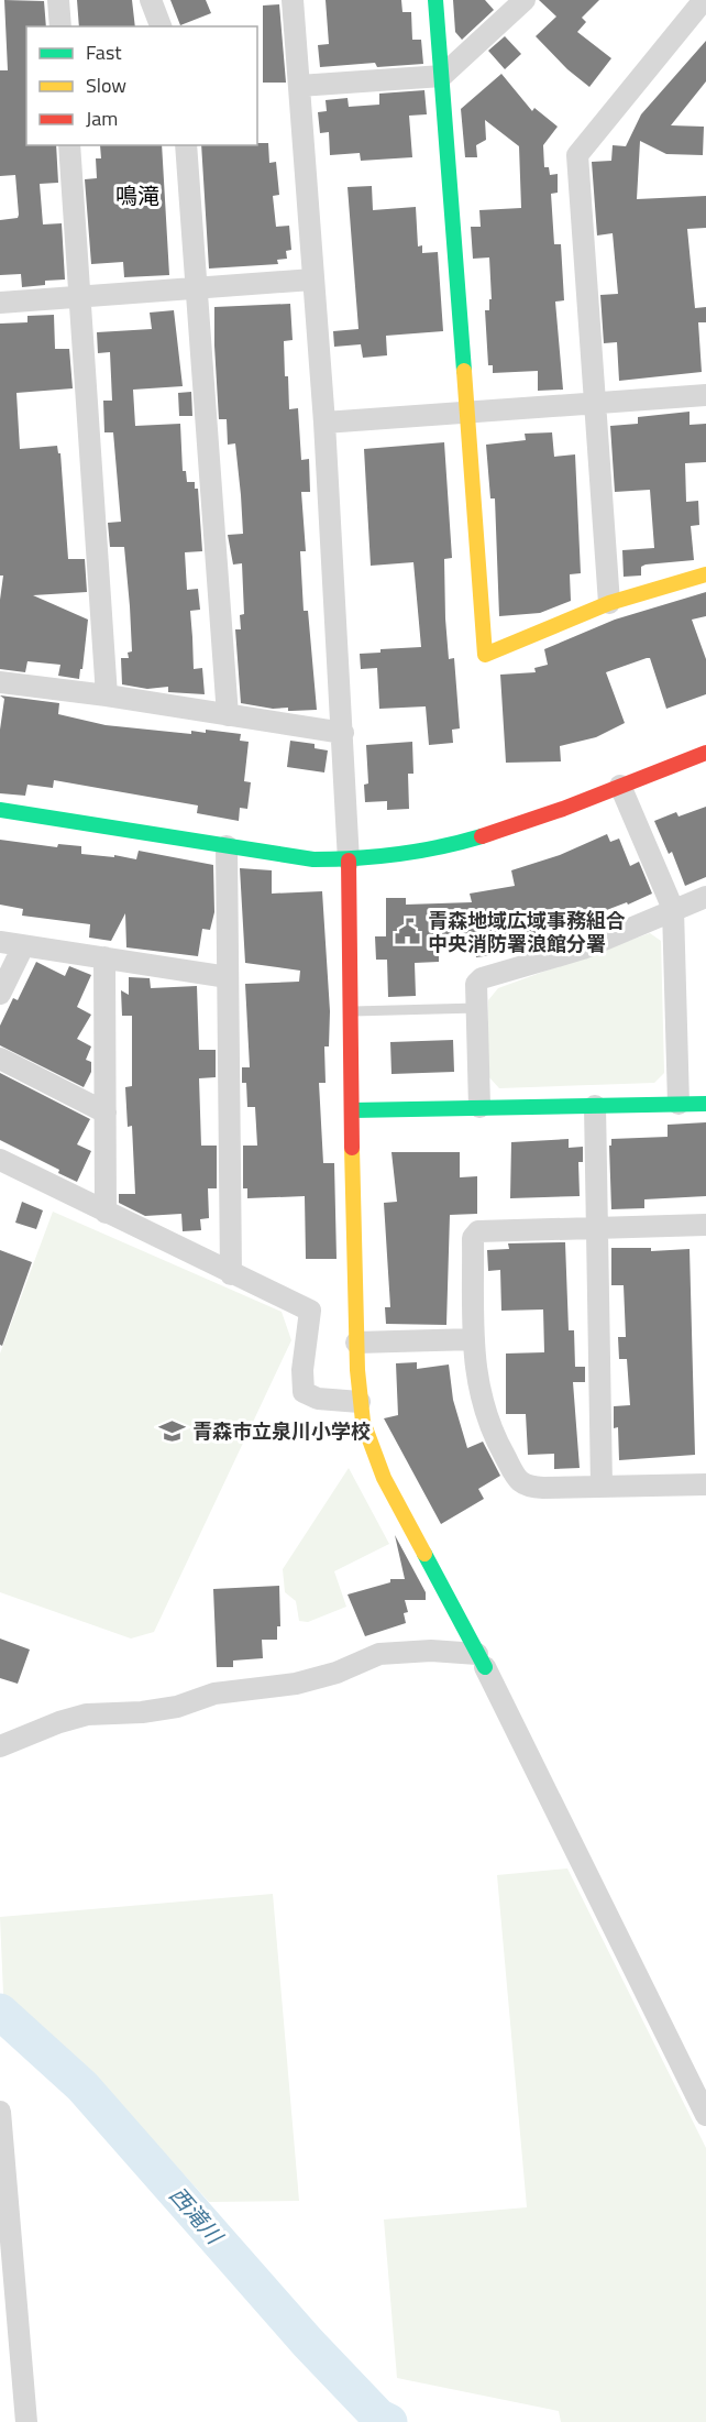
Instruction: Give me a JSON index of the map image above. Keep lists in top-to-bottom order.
{
  "districts": ["鳴滝"],
  "water": ["西滝川"],
  "places": {
    "public building": ["青森地域広域事務組合 中央消防署浪館分署"],
    "school or university": ["青森市立泉川小学校"]
  },
  "legend": ["Fast", "Slow", "Jam"]
}
